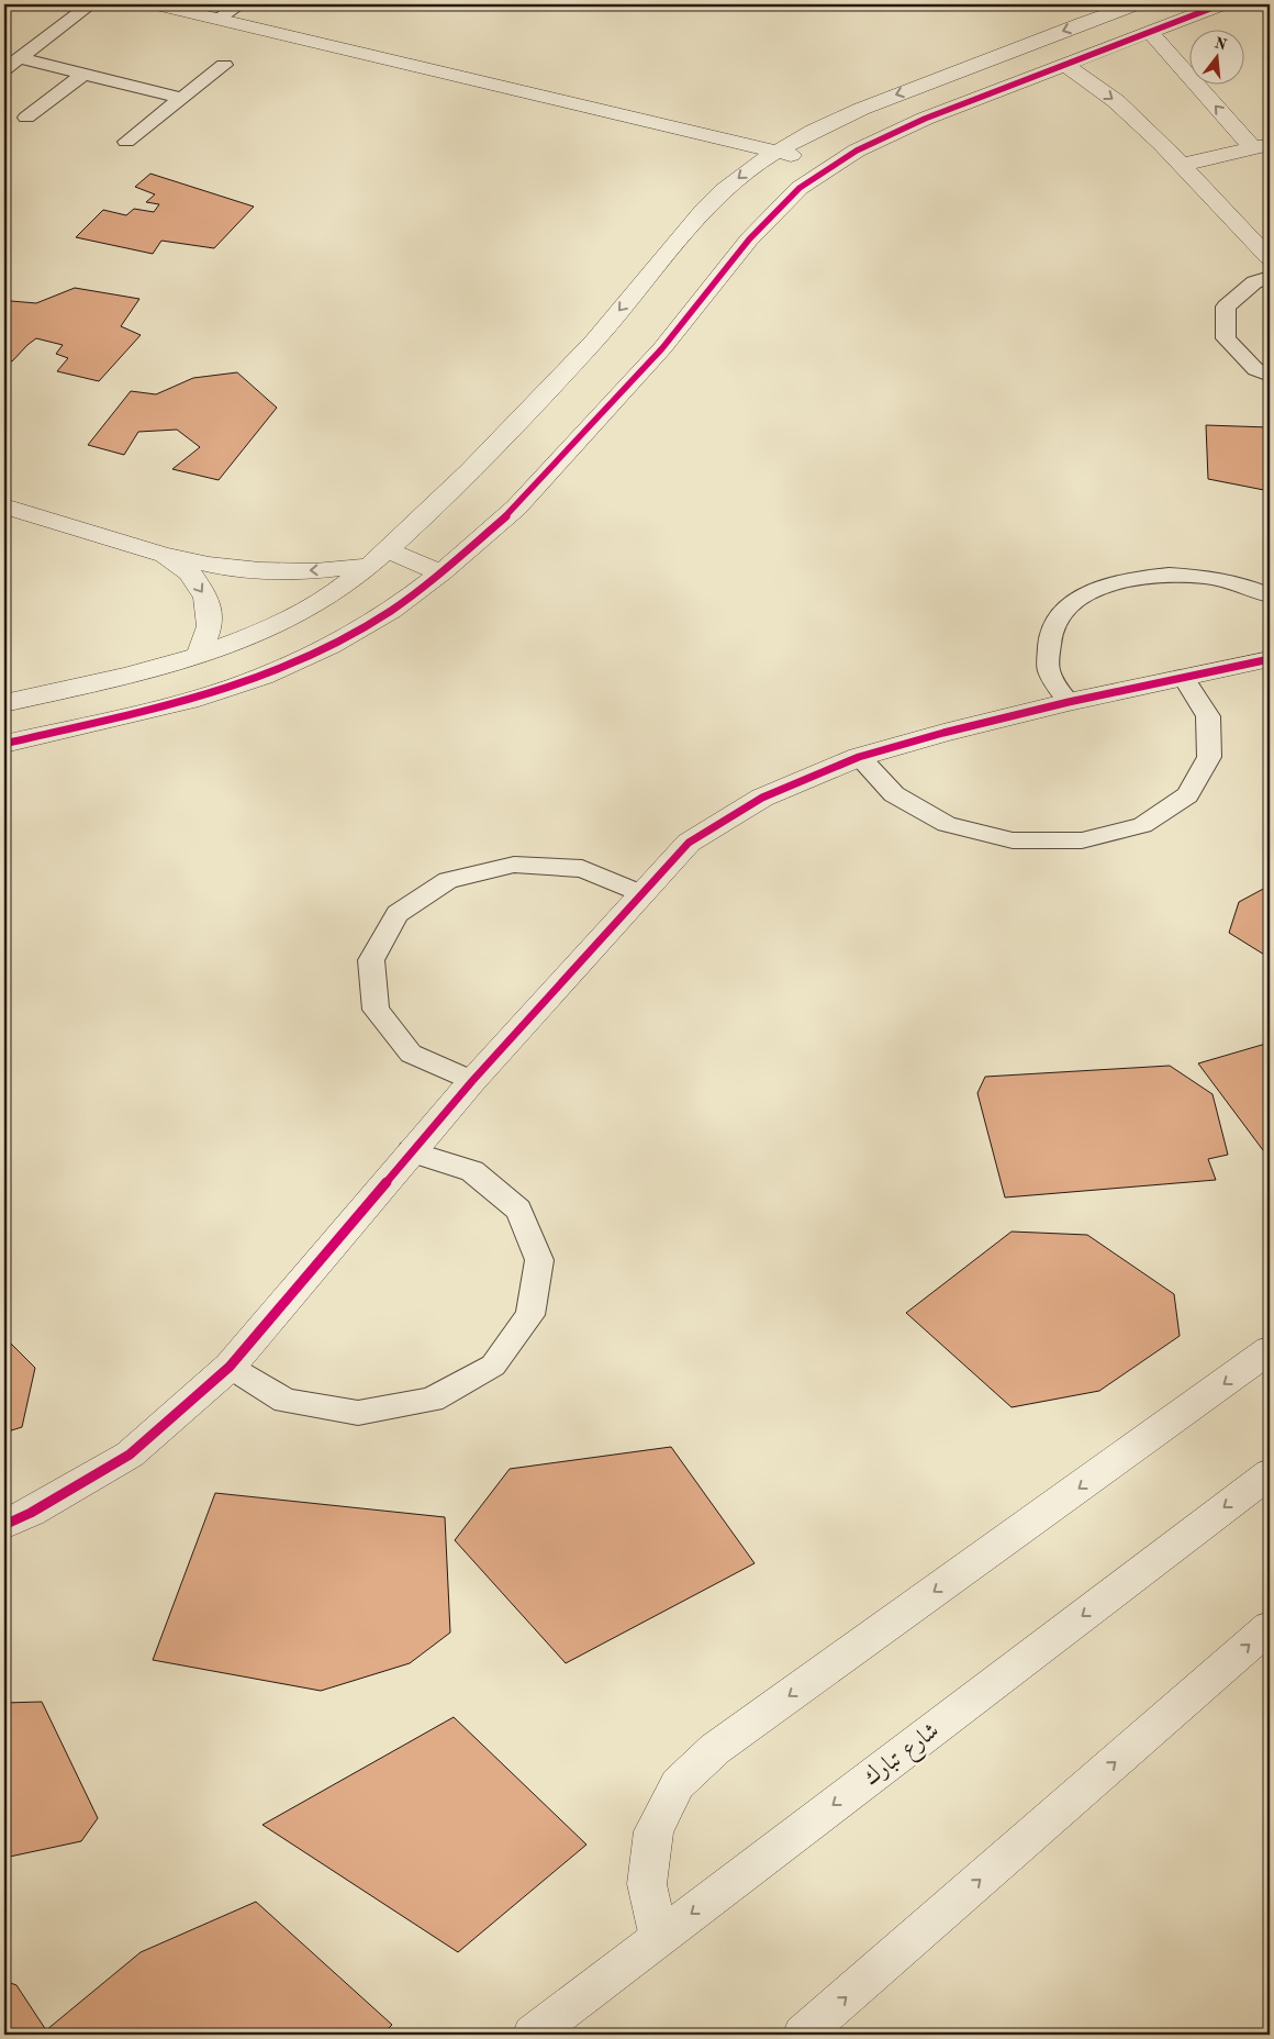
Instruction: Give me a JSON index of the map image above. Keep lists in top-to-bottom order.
{
  "streets": {
    "street": ["شارع تبارك"]
  },
  "north": "top"
}
